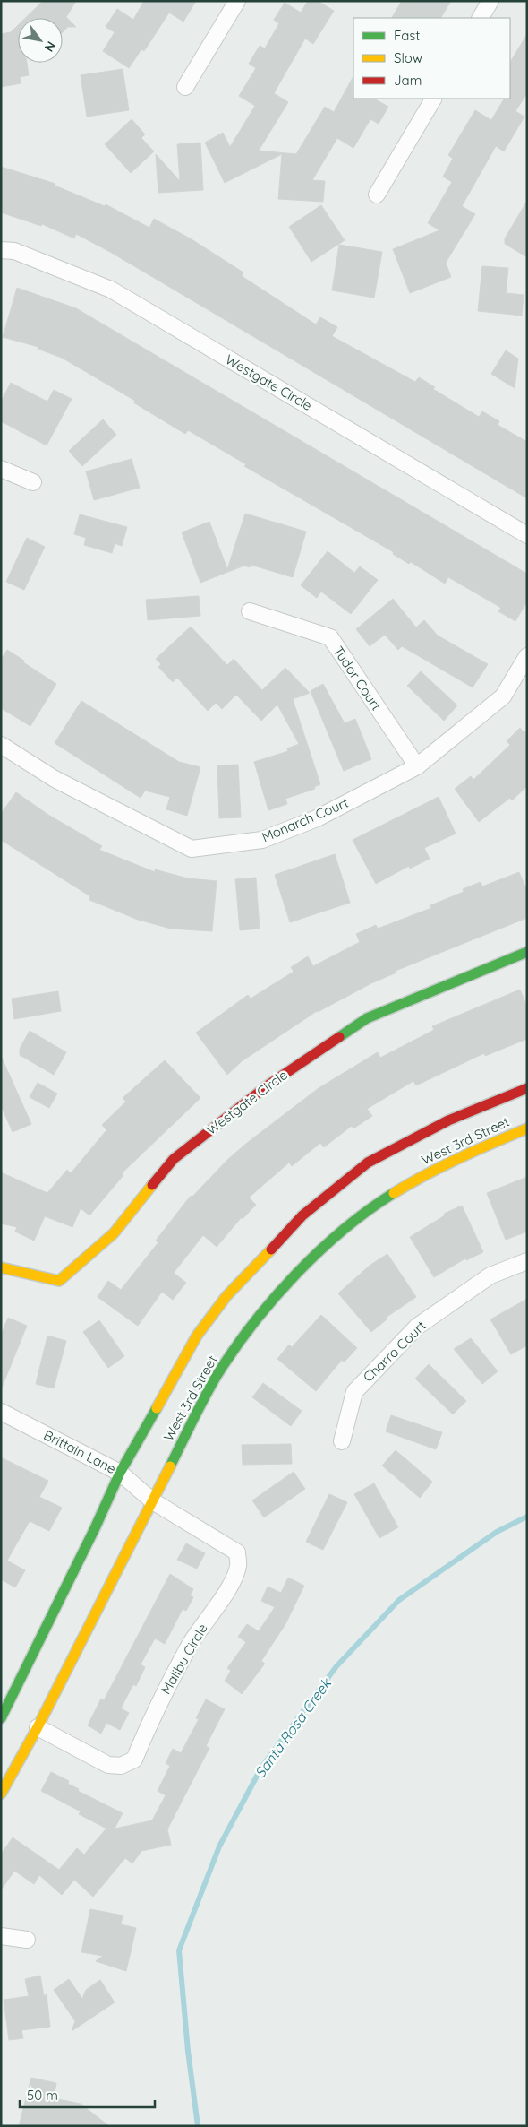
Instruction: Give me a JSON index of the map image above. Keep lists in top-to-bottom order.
{
  "streets": {
    "main road": ["Westgate Circle", "West 3rd Street"],
    "street": [
      "Tudor Court",
      "Monarch Court",
      "Charro Court",
      "Brittain Lane",
      "Malibu Circle"
    ]
  },
  "crossings": [
    ["Tudor Court", "Monarch Court"],
    ["West 3rd Street", "Brittain Lane"],
    ["West 3rd Street", "Malibu Circle"],
    ["Brittain Lane", "Malibu Circle"]
  ],
  "water": ["Santa Rosa Creek"],
  "legend": ["Fast", "Slow", "Jam"],
  "scale_bar": "50 m",
  "north": "bottom right"
}
